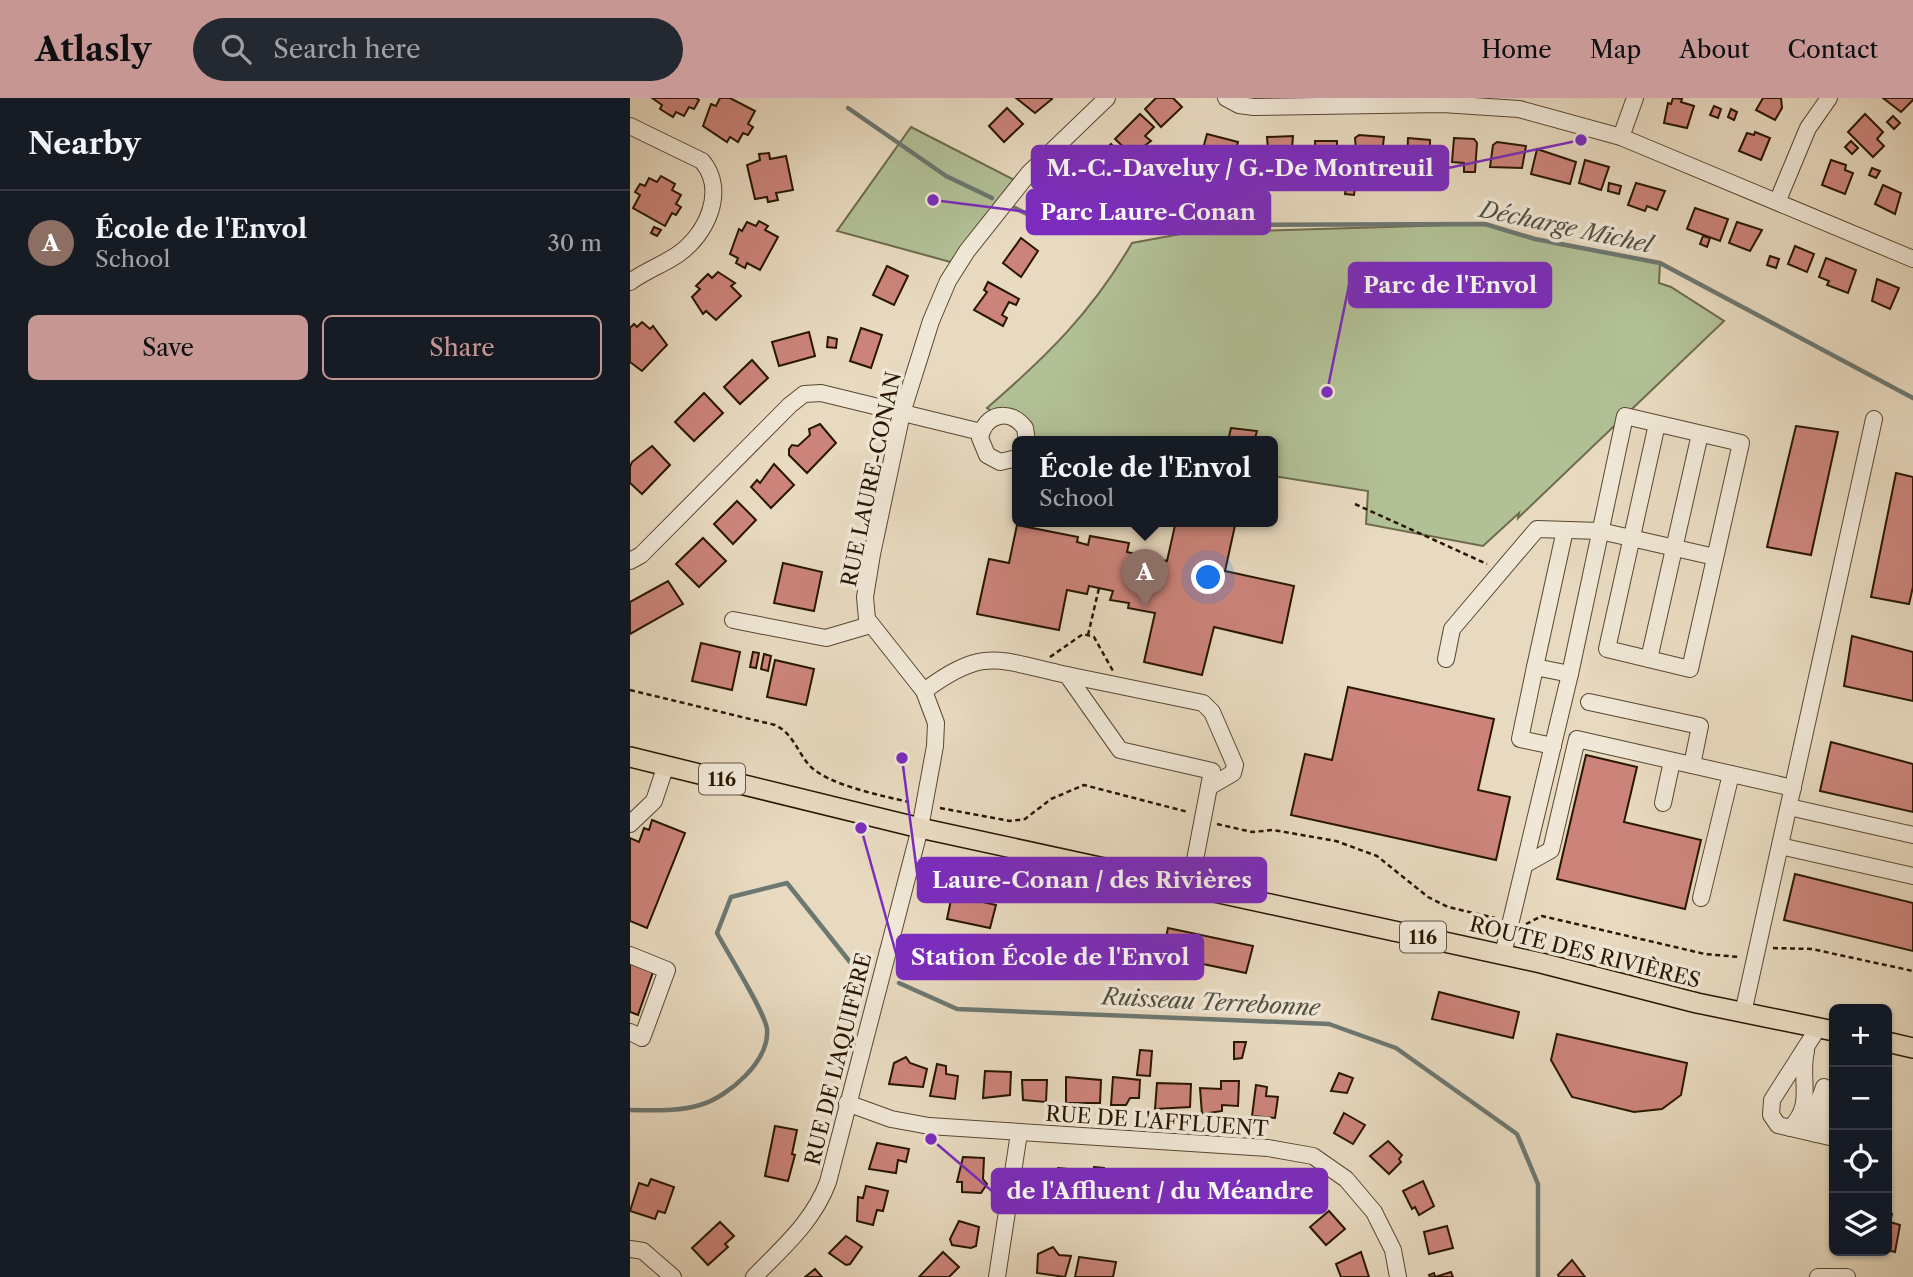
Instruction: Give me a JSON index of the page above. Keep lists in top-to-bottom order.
{
  "streets": {
    "main road": ["116", "ROUTE DES RIVIÈRES"],
    "street": ["RUE LAURE-CONAN", "RUE DE L'AQUIFÈRE", "RUE DE L'AFFLUENT"]
  },
  "crossings": [
    ["ROUTE DES RIVIÈRES", "RUE DE L'AQUIFÈRE"],
    ["RUE DE L'AQUIFÈRE", "RUE DE L'AFFLUENT"]
  ],
  "water": ["Décharge Michel", "Ruisseau Terrebonne"],
  "places": [
    "M.-C.-Daveluy / G.-De Montreuil",
    "Parc Laure-Conan",
    "Parc de l'Envol",
    "Laure-Conan / des Rivières",
    "Station École de l'Envol",
    "de l'Affluent / du Méandre"
  ],
  "page": {
    "header": "Atlasly",
    "search": "Search here",
    "nav": [
      "Home",
      "Map",
      "About",
      "Contact"
    ],
    "heading": "Nearby",
    "list": [
      {
        "mark": "A",
        "name": "École de l'Envol",
        "note": "School",
        "value": "30 m"
      }
    ],
    "buttons": ["Save", "Share"],
    "popup": ["École de l'Envol", "School"],
    "pins": "A",
    "map_buttons": ["+", "−"]
  }
}
